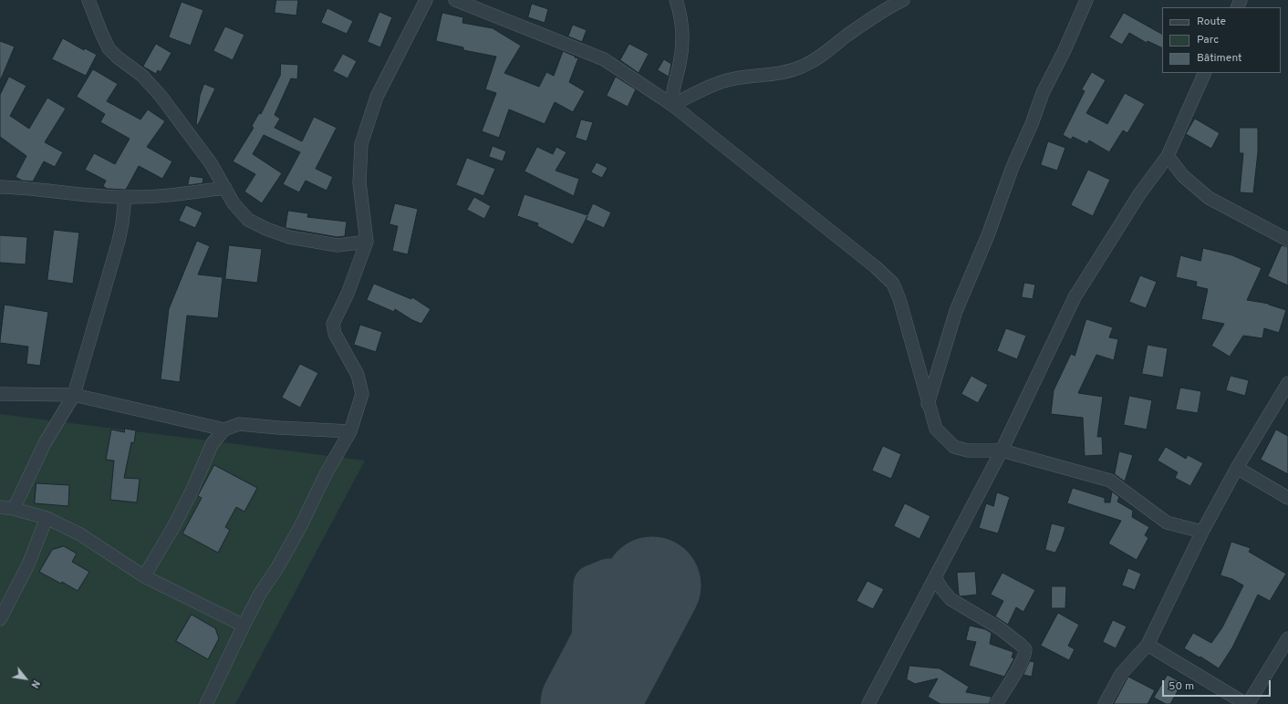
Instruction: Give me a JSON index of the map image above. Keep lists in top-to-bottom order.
{
  "legend": ["Route", "Parc", "Bâtiment"],
  "scale_bar": "50 m",
  "north": "bottom right"
}
